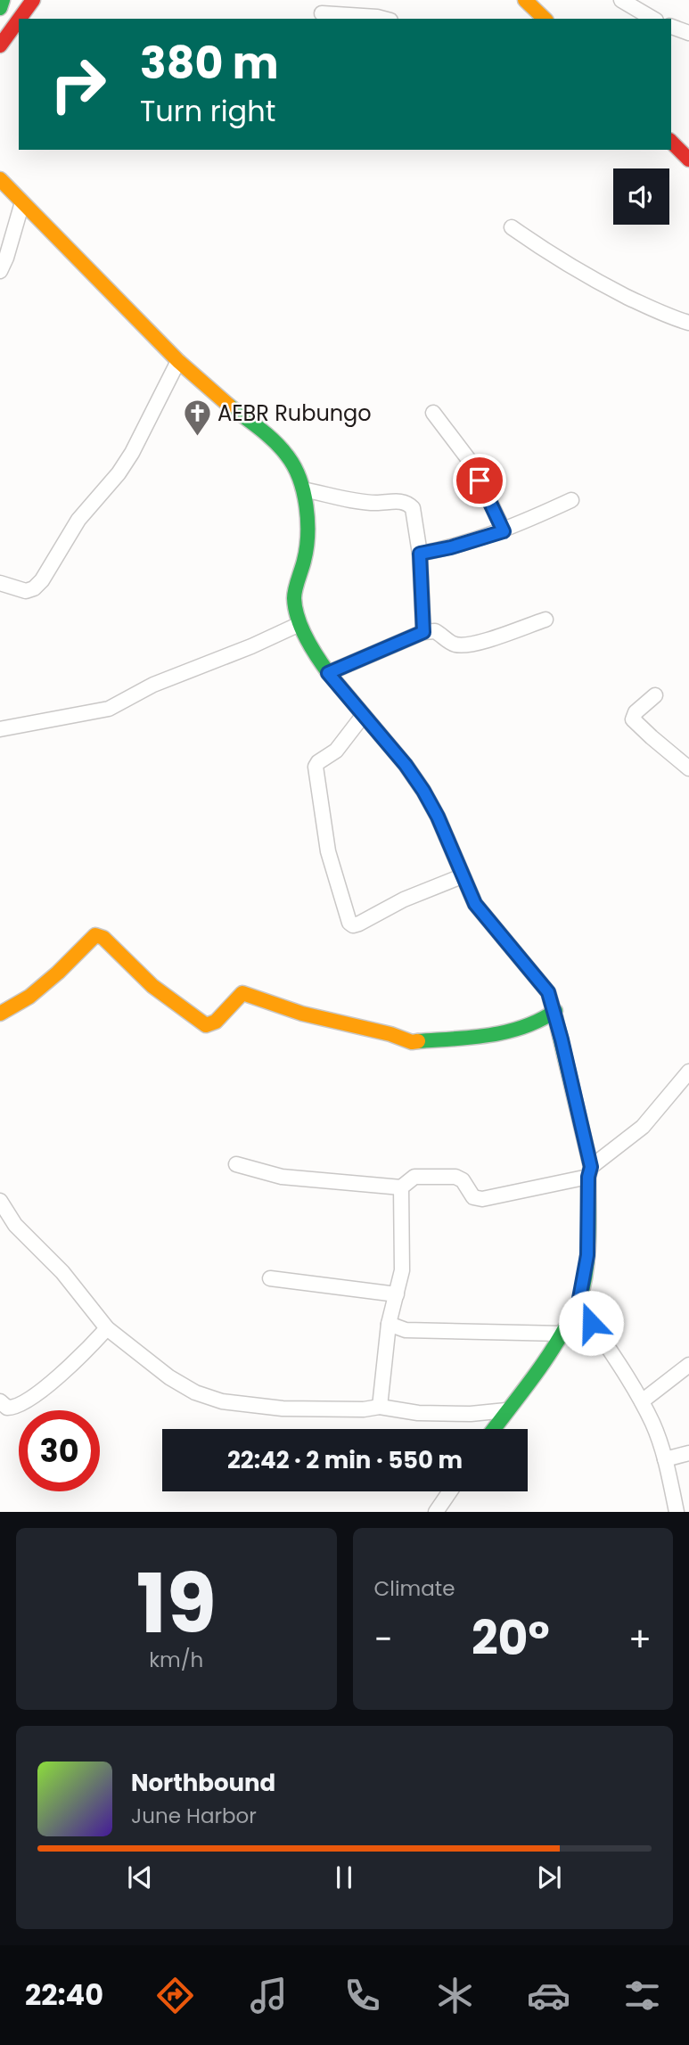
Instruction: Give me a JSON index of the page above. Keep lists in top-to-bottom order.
{
  "places": {
    "church": ["AEBR Rubungo"]
  },
  "page": {
    "turn": ["380 m", "Turn right"],
    "limit": "30",
    "trip": "22:42 · 2 min · 550 m",
    "tile": [
      ["19", "km/h"],
      "Climate"
    ],
    "heat": ["−", "20°", "+"],
    "song": ["Northbound", "June Harbor"],
    "tabs": "22:40"
  }
}
